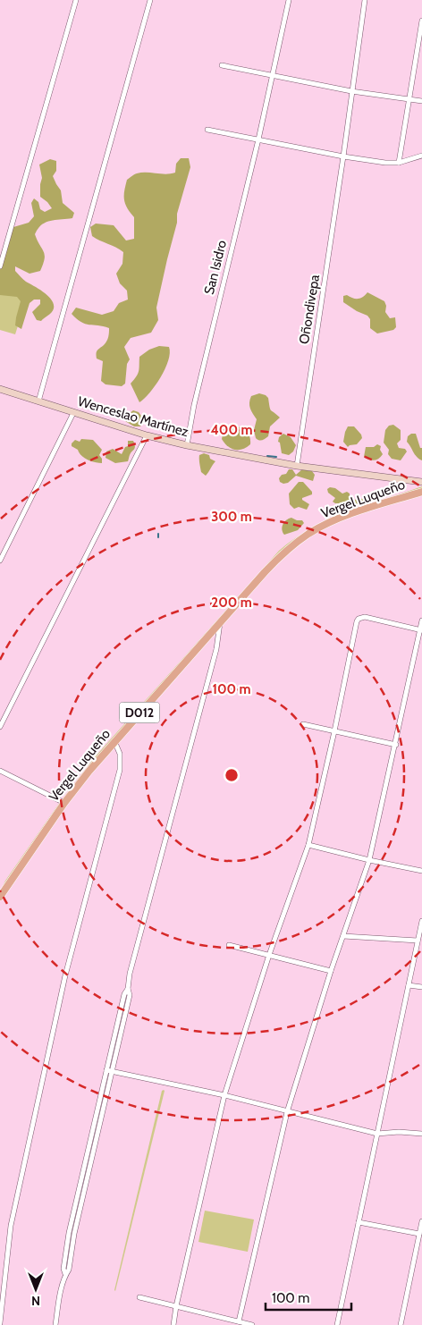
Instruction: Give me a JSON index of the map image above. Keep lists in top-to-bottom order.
{
  "streets": {
    "main road": ["Wenceslao Martínez", "Vergel Luqueño", "D012"],
    "street": ["San Isidro", "Oñondivepa"]
  },
  "crossings": [
    ["San Isidro", "Wenceslao Martínez"],
    ["Oñondivepa", "Wenceslao Martínez"]
  ],
  "scale_bar": "100 m",
  "north": "bottom",
  "rings": [
    "400 m",
    "300 m",
    "200 m",
    "100 m"
  ]
}
